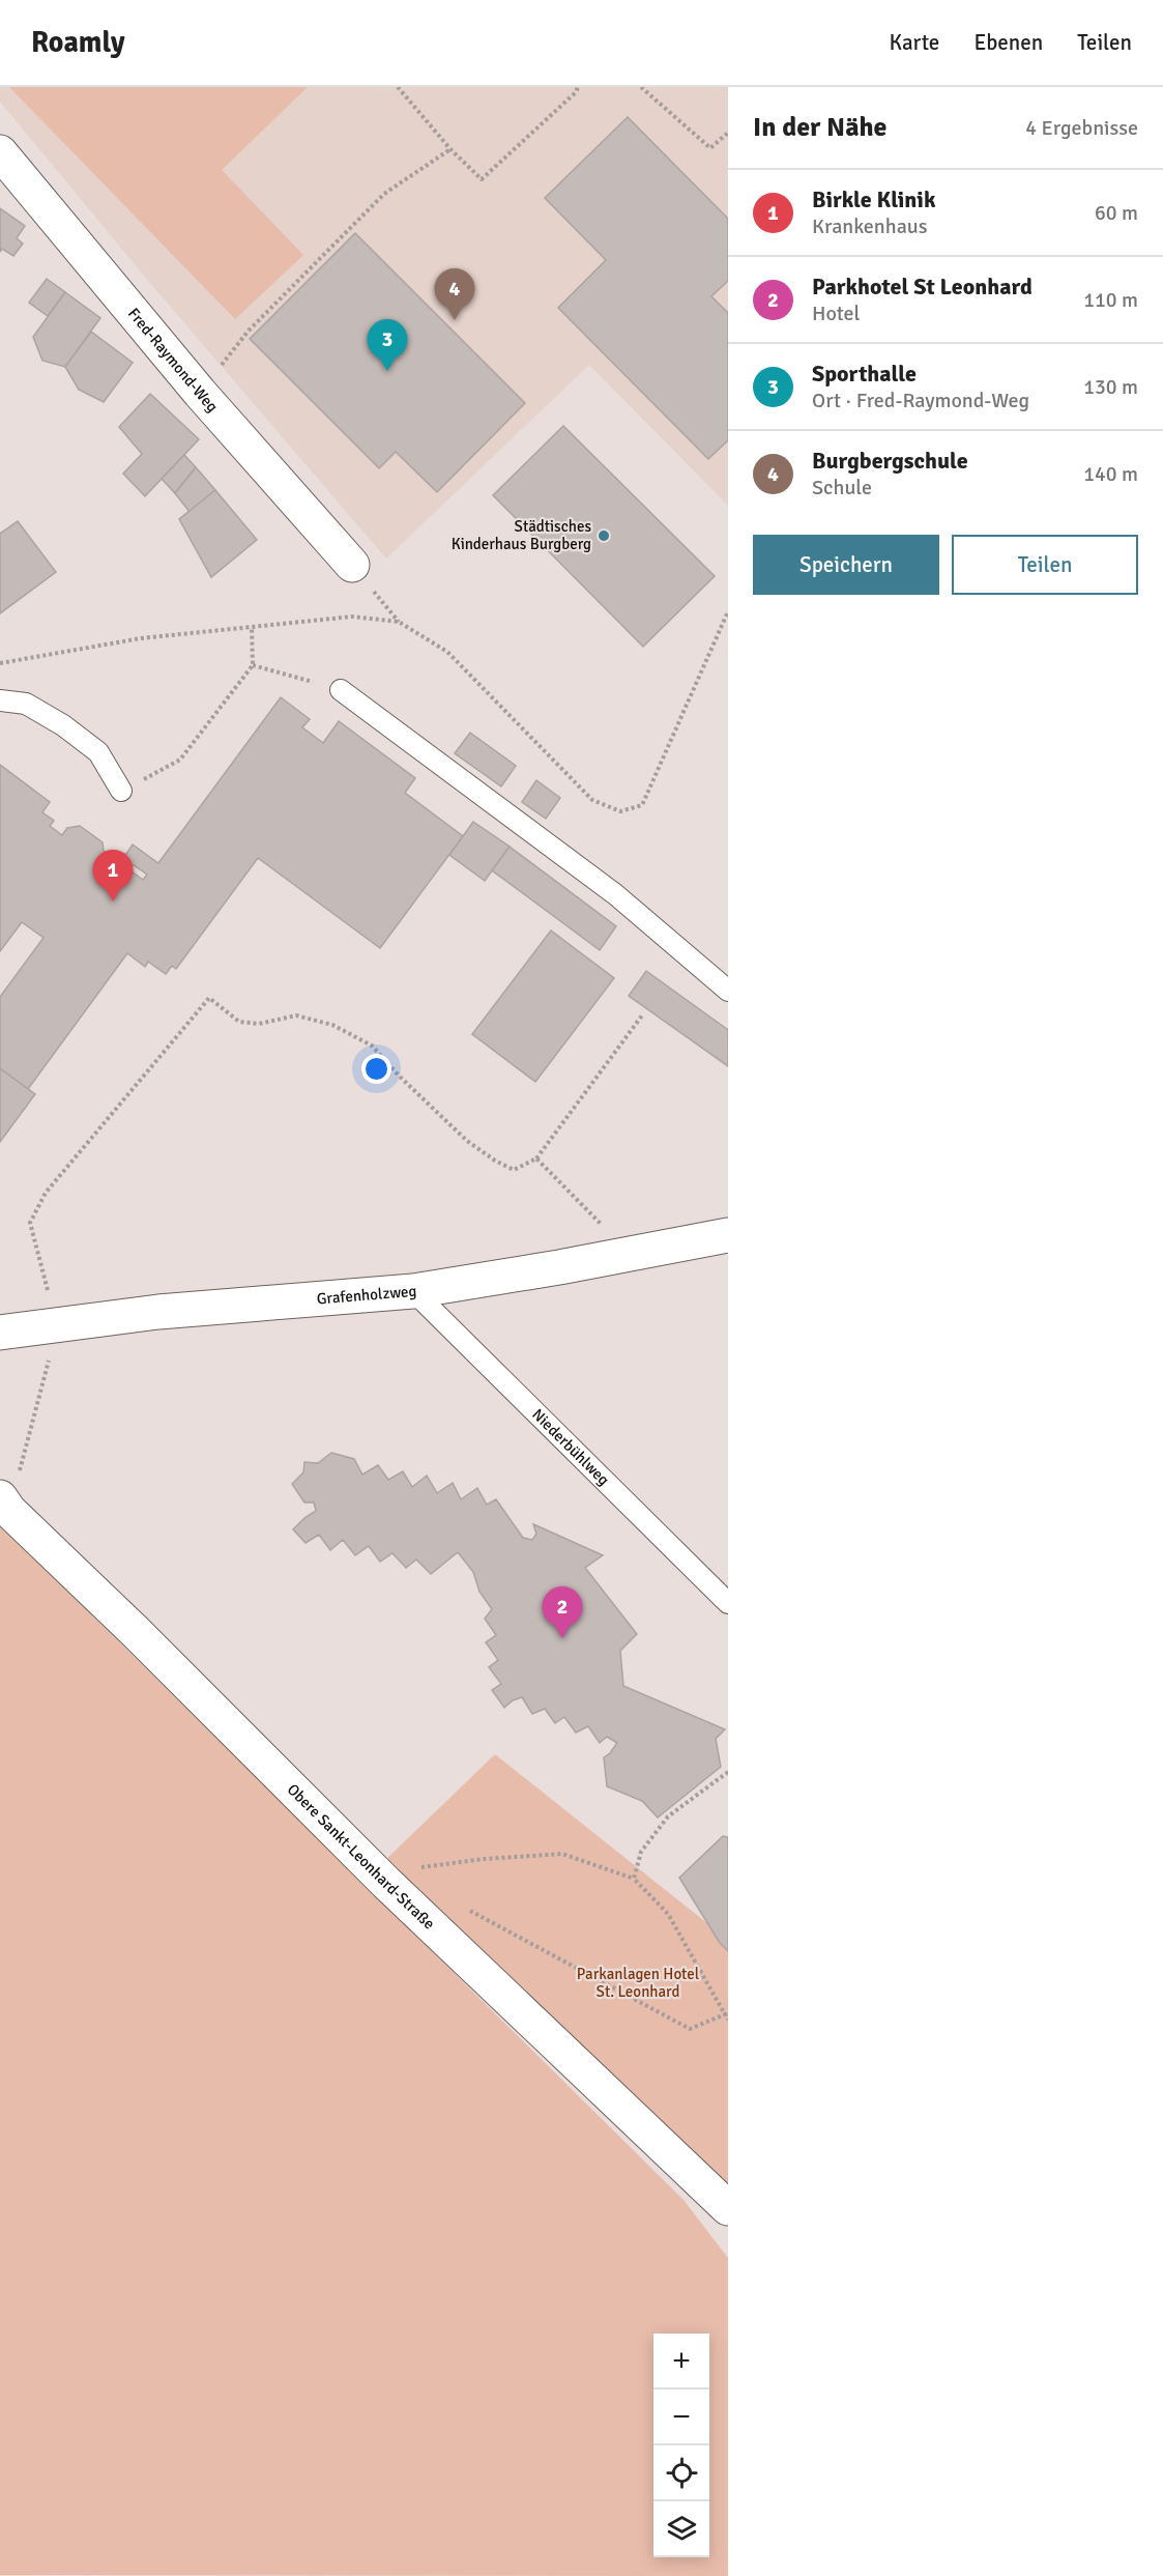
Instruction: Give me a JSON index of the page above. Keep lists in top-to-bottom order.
{
  "streets": {
    "street": ["Fred-Raymond-Weg", "Grafenholzweg", "Obere Sankt-Leonhard-Straße"],
    "lane": ["Niederbühlweg"]
  },
  "crossings": [
    ["Grafenholzweg", "Niederbühlweg"]
  ],
  "parks": ["Parkanlagen Hotel St. Leonhard"],
  "places": ["Städtisches Kinderhaus Burgberg"],
  "page": {
    "header": "Roamly",
    "nav": ["Karte", "Ebenen", "Teilen"],
    "heading": ["In der Nähe", "4 Ergebnisse"],
    "list": [
      {
        "mark": "1",
        "name": "Birkle Klinik",
        "note": "Krankenhaus",
        "value": "60 m"
      },
      {
        "mark": "2",
        "name": "Parkhotel St Leonhard",
        "note": "Hotel",
        "value": "110 m"
      },
      {
        "mark": "3",
        "name": "Sporthalle",
        "note": "Ort · Fred-Raymond-Weg",
        "value": "130 m"
      },
      {
        "mark": "4",
        "name": "Burgbergschule",
        "note": "Schule",
        "value": "140 m"
      }
    ],
    "pins": [
      "4",
      "3",
      "1",
      "2"
    ],
    "buttons": ["Speichern", "Teilen"],
    "map_buttons": ["+", "−"]
  }
}
